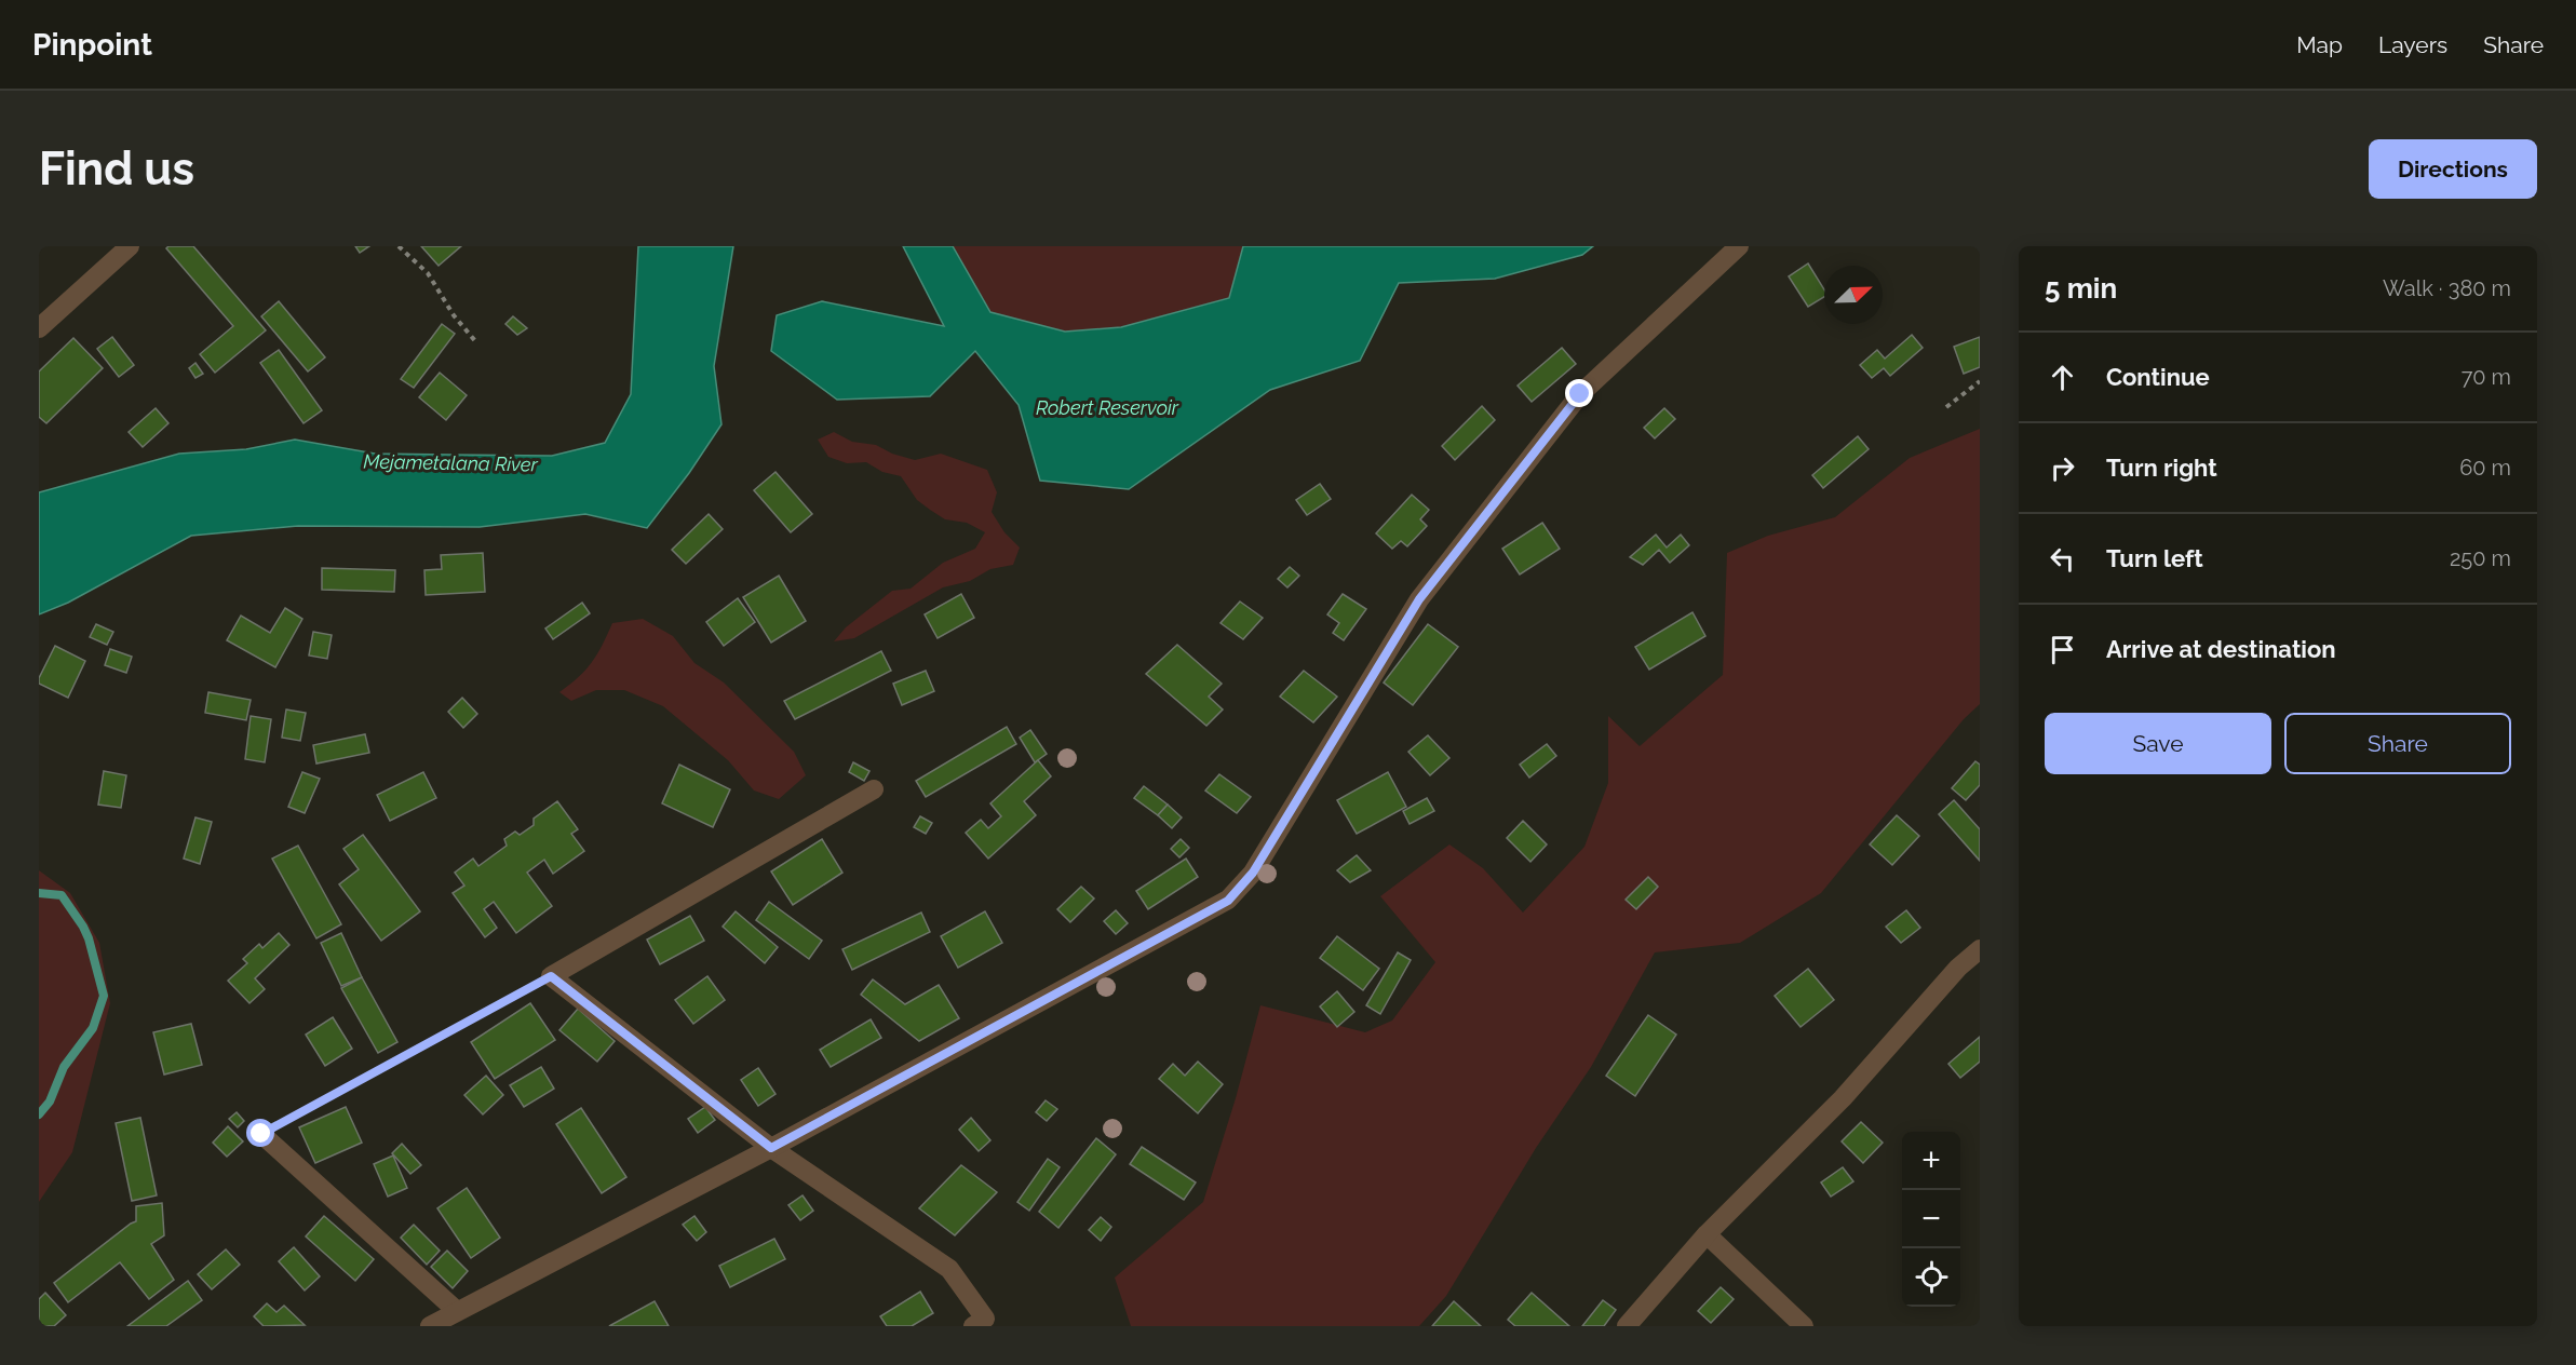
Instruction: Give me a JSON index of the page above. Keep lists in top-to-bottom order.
{
  "water": ["Robert Reservoir", "Mejametalana River"],
  "north": "top right",
  "page": {
    "header": "Pinpoint",
    "nav": ["Map", "Layers", "Share"],
    "buttons": [
      "Directions",
      ["Save", "Share"]
    ],
    "title": "Find us",
    "heading": ["5 min", "Walk · 380 m"],
    "list": [
      ["Continue", "70 m"],
      ["Turn right", "60 m"],
      ["Turn left", "250 m"],
      "Arrive at destination"
    ],
    "map_buttons": ["+", "−"]
  }
}
